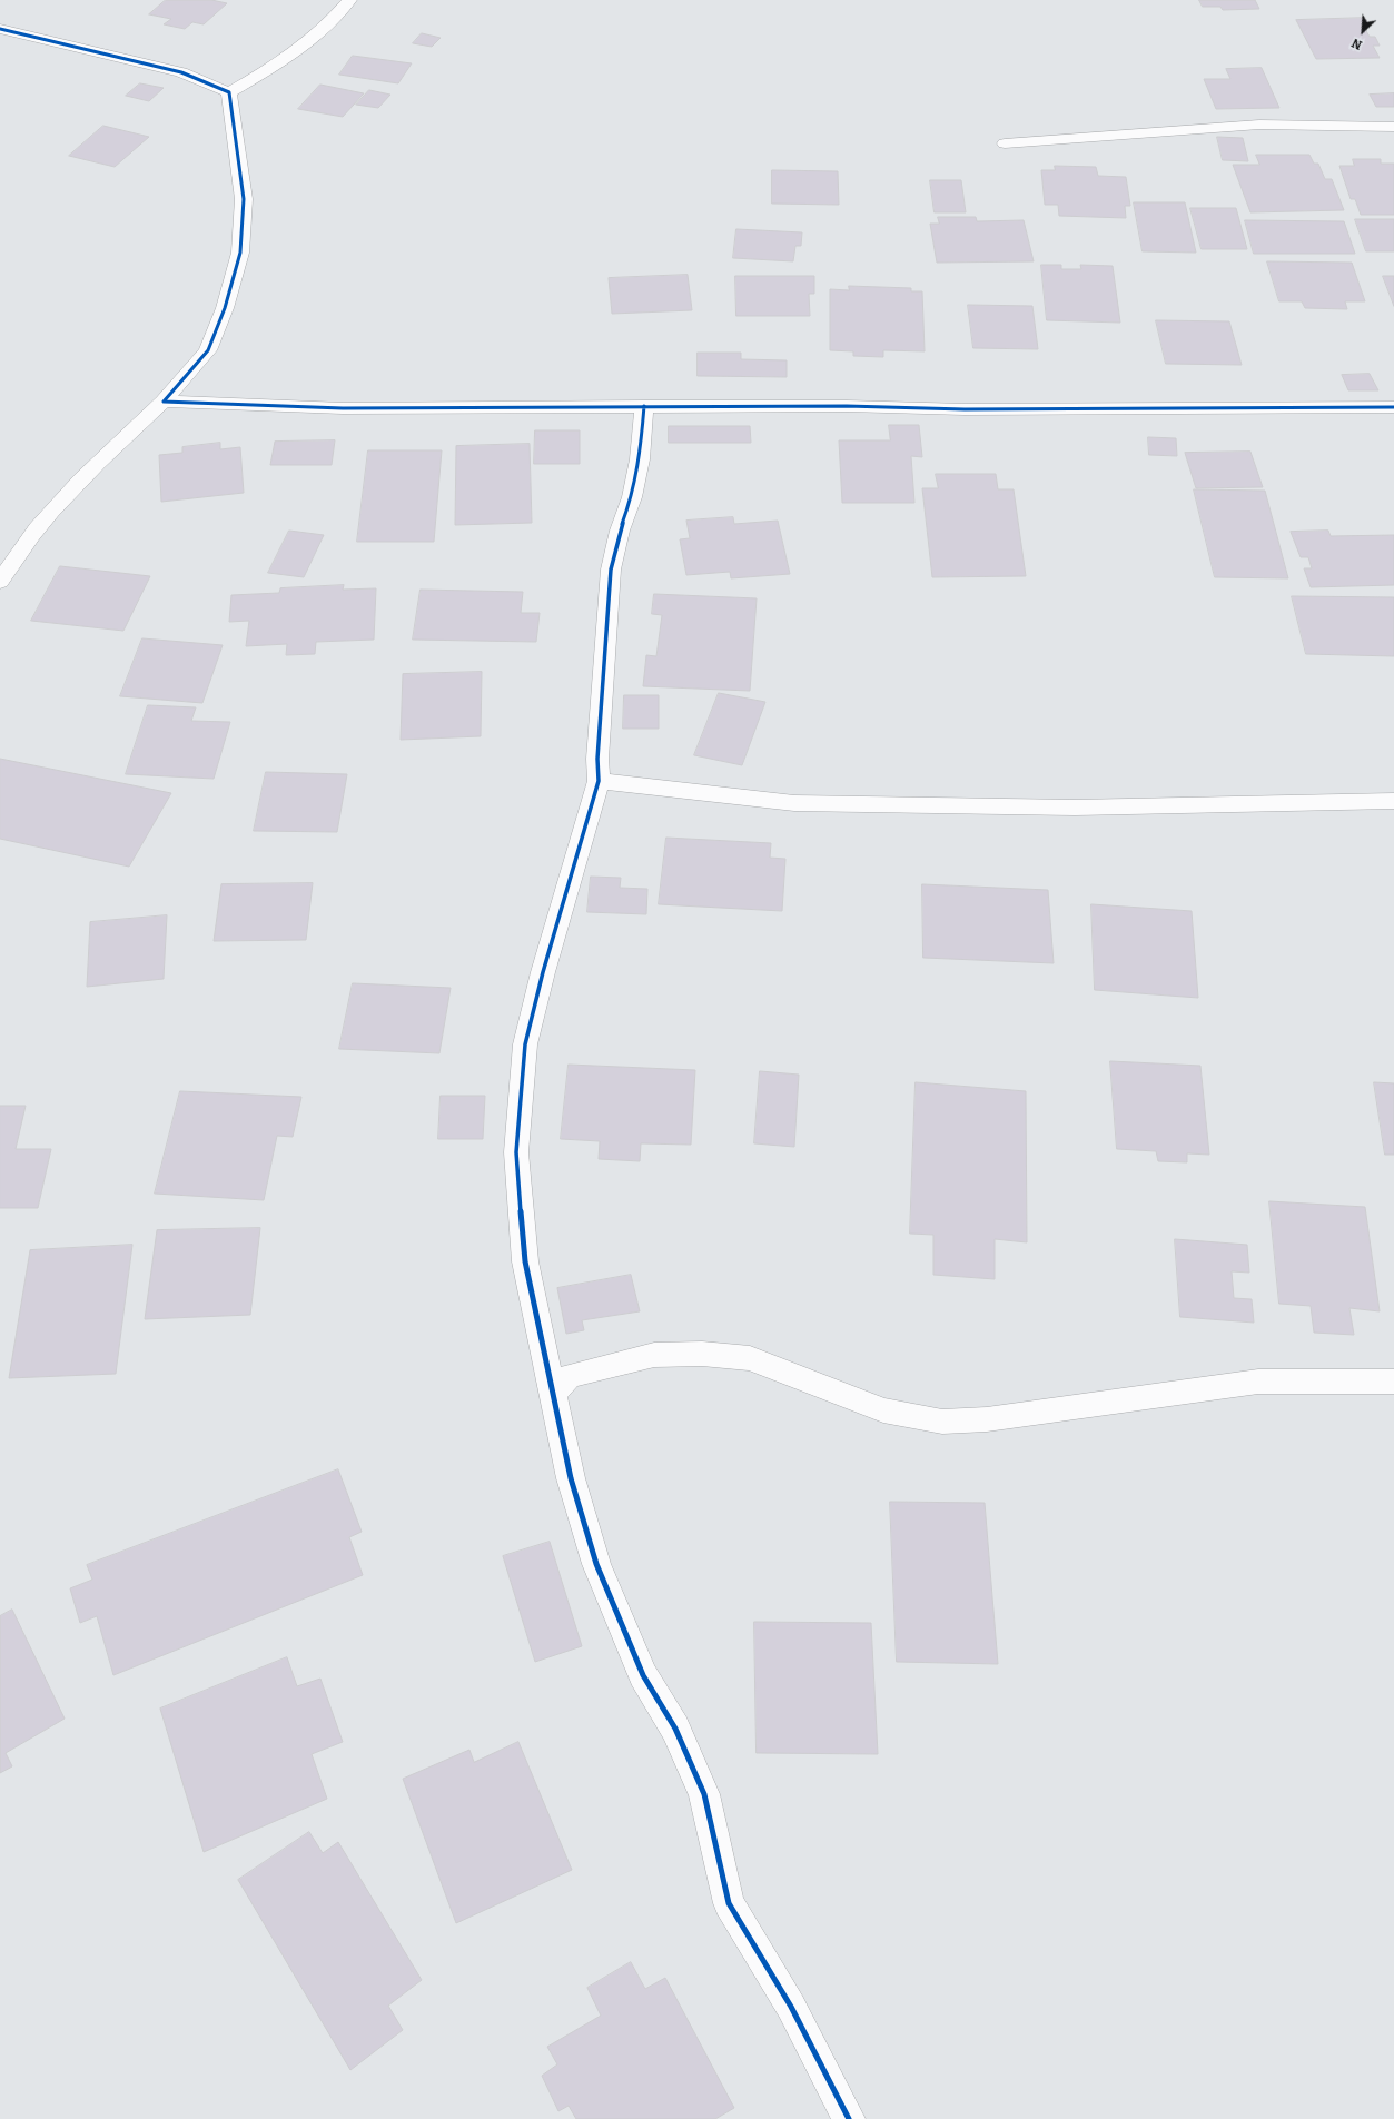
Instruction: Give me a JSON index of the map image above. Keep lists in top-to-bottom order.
{
  "north": "bottom left"
}
